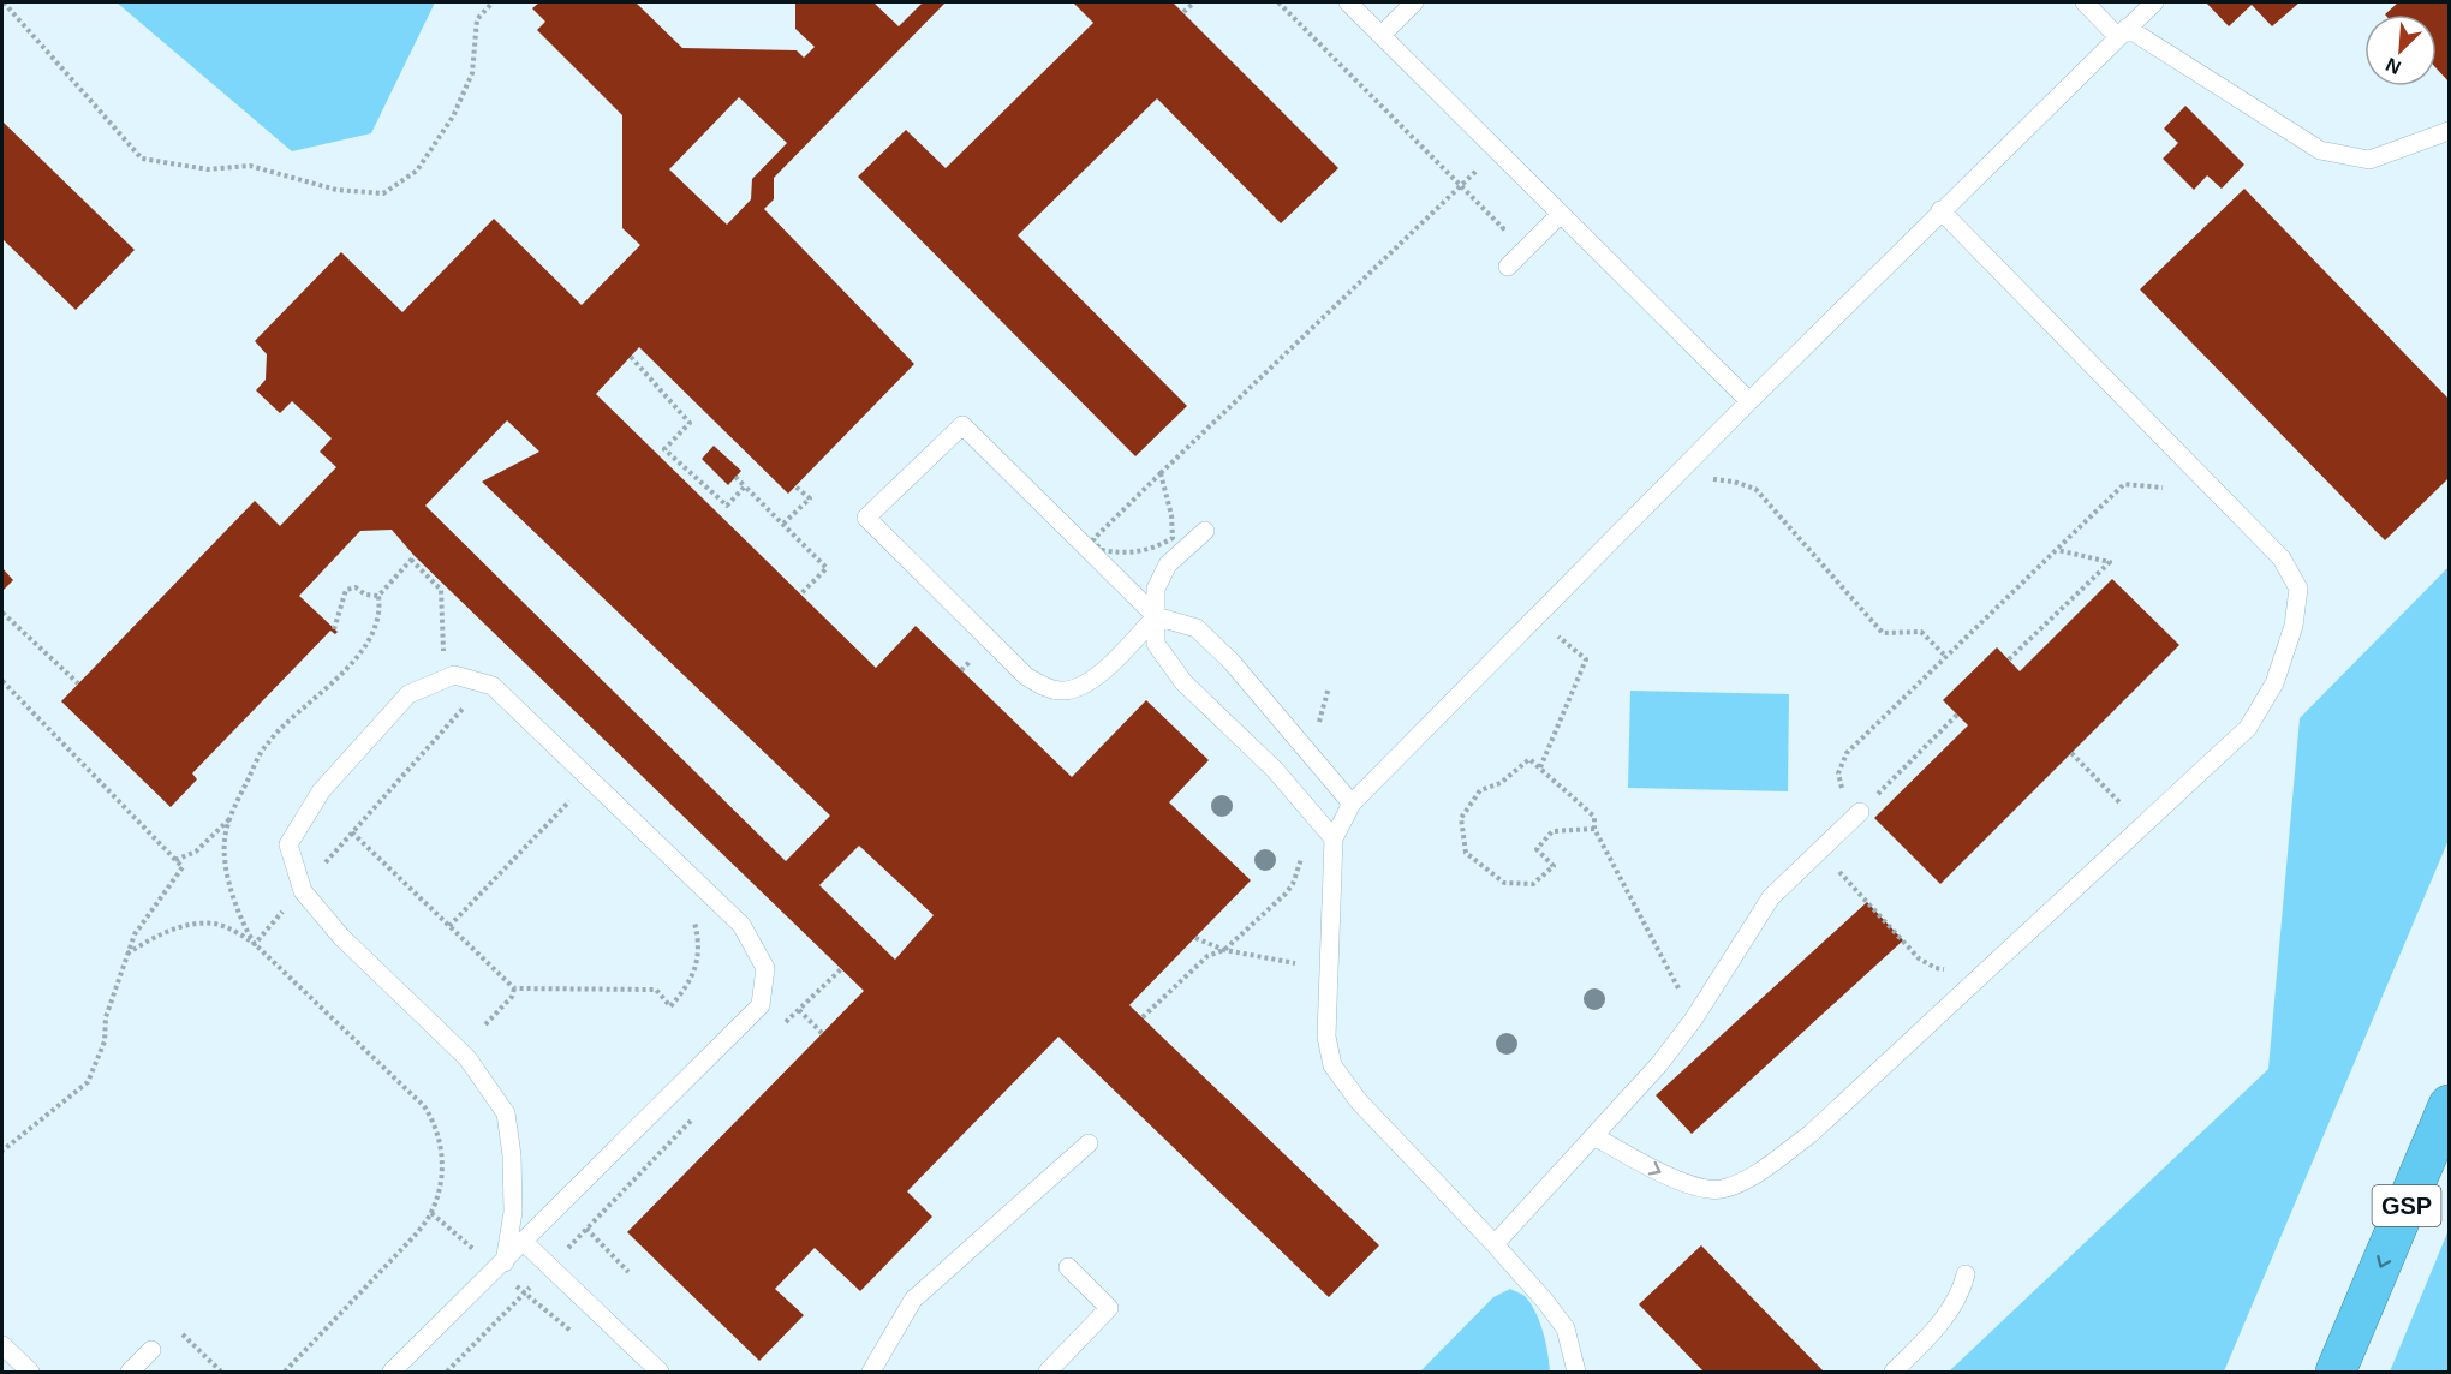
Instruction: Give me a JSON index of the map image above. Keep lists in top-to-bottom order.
{
  "streets": {
    "highway": ["GSP"]
  },
  "north": "bottom left"
}
